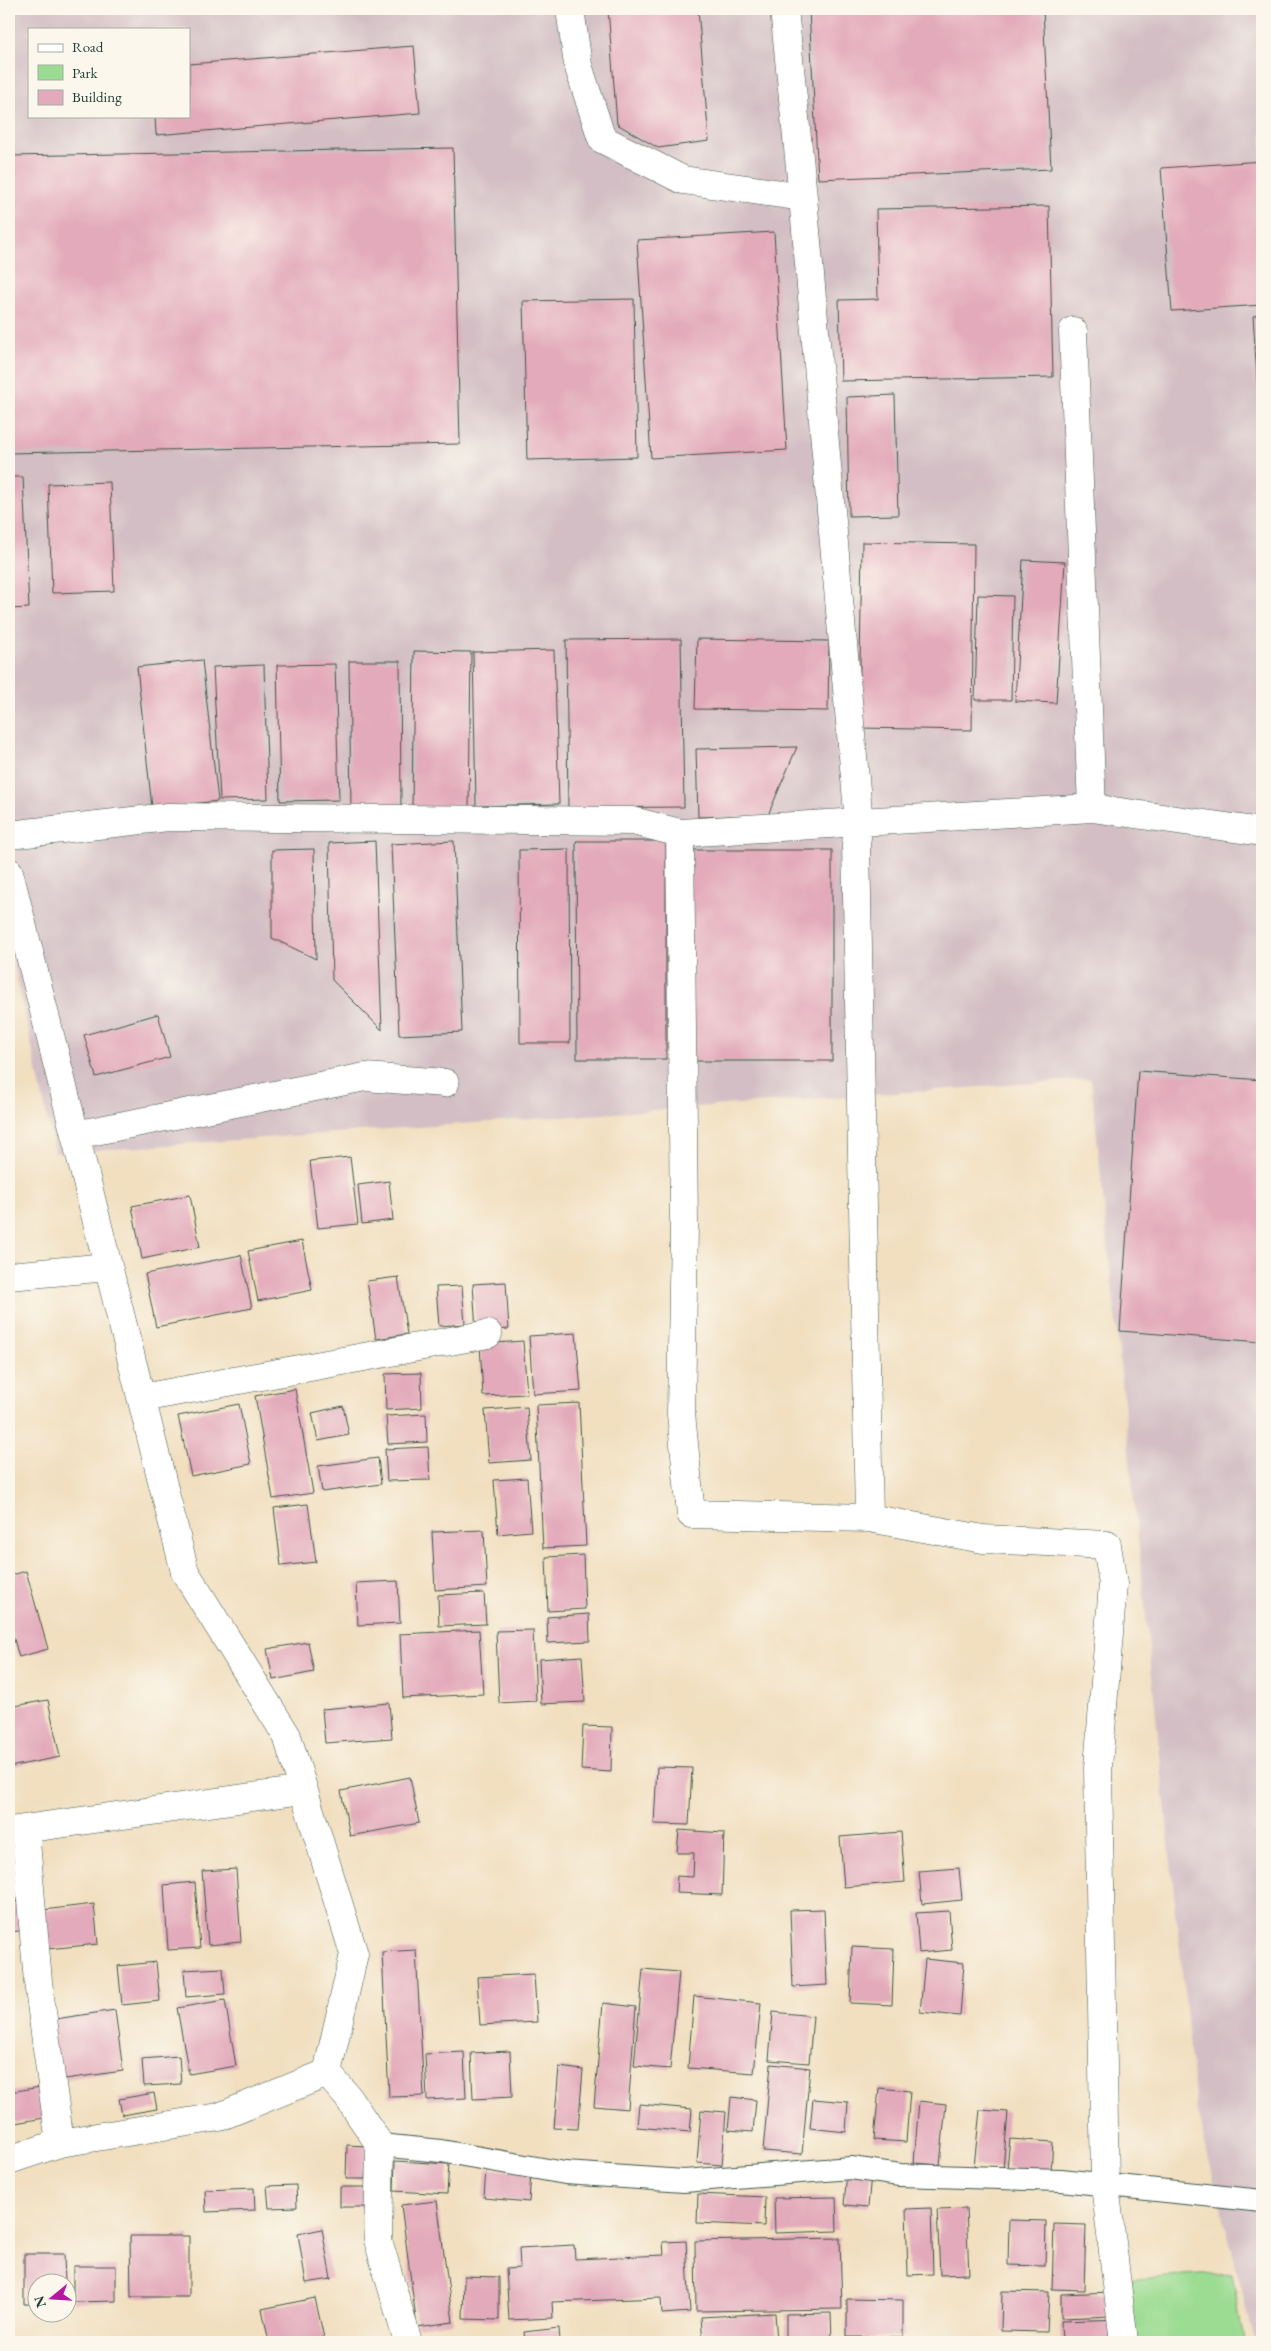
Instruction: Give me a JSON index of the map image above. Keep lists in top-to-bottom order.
{
  "legend": ["Road", "Park", "Building"],
  "north": "left"
}
